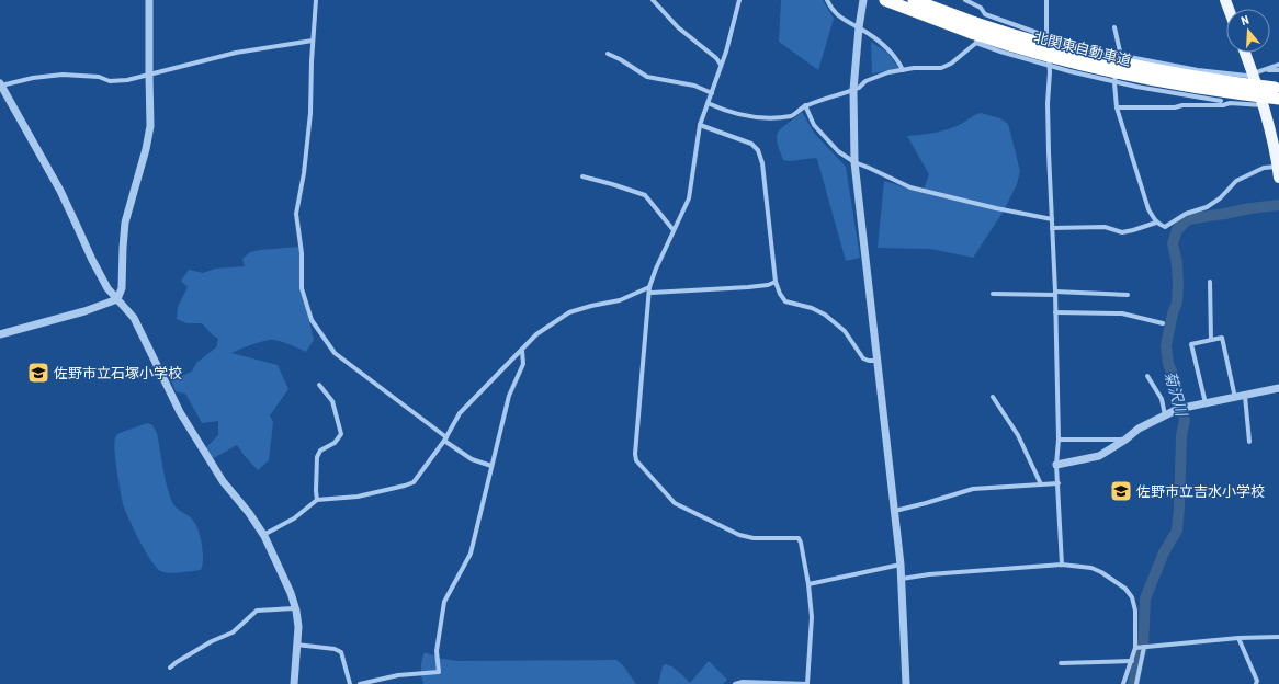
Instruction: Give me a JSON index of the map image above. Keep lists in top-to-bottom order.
{
  "streets": {
    "highway": ["北関東自動車道"]
  },
  "water": ["菊沢川"],
  "places": {
    "school or university": ["佐野市立石塚小学校", "佐野市立吉水小学校"]
  },
  "north": "top"
}
